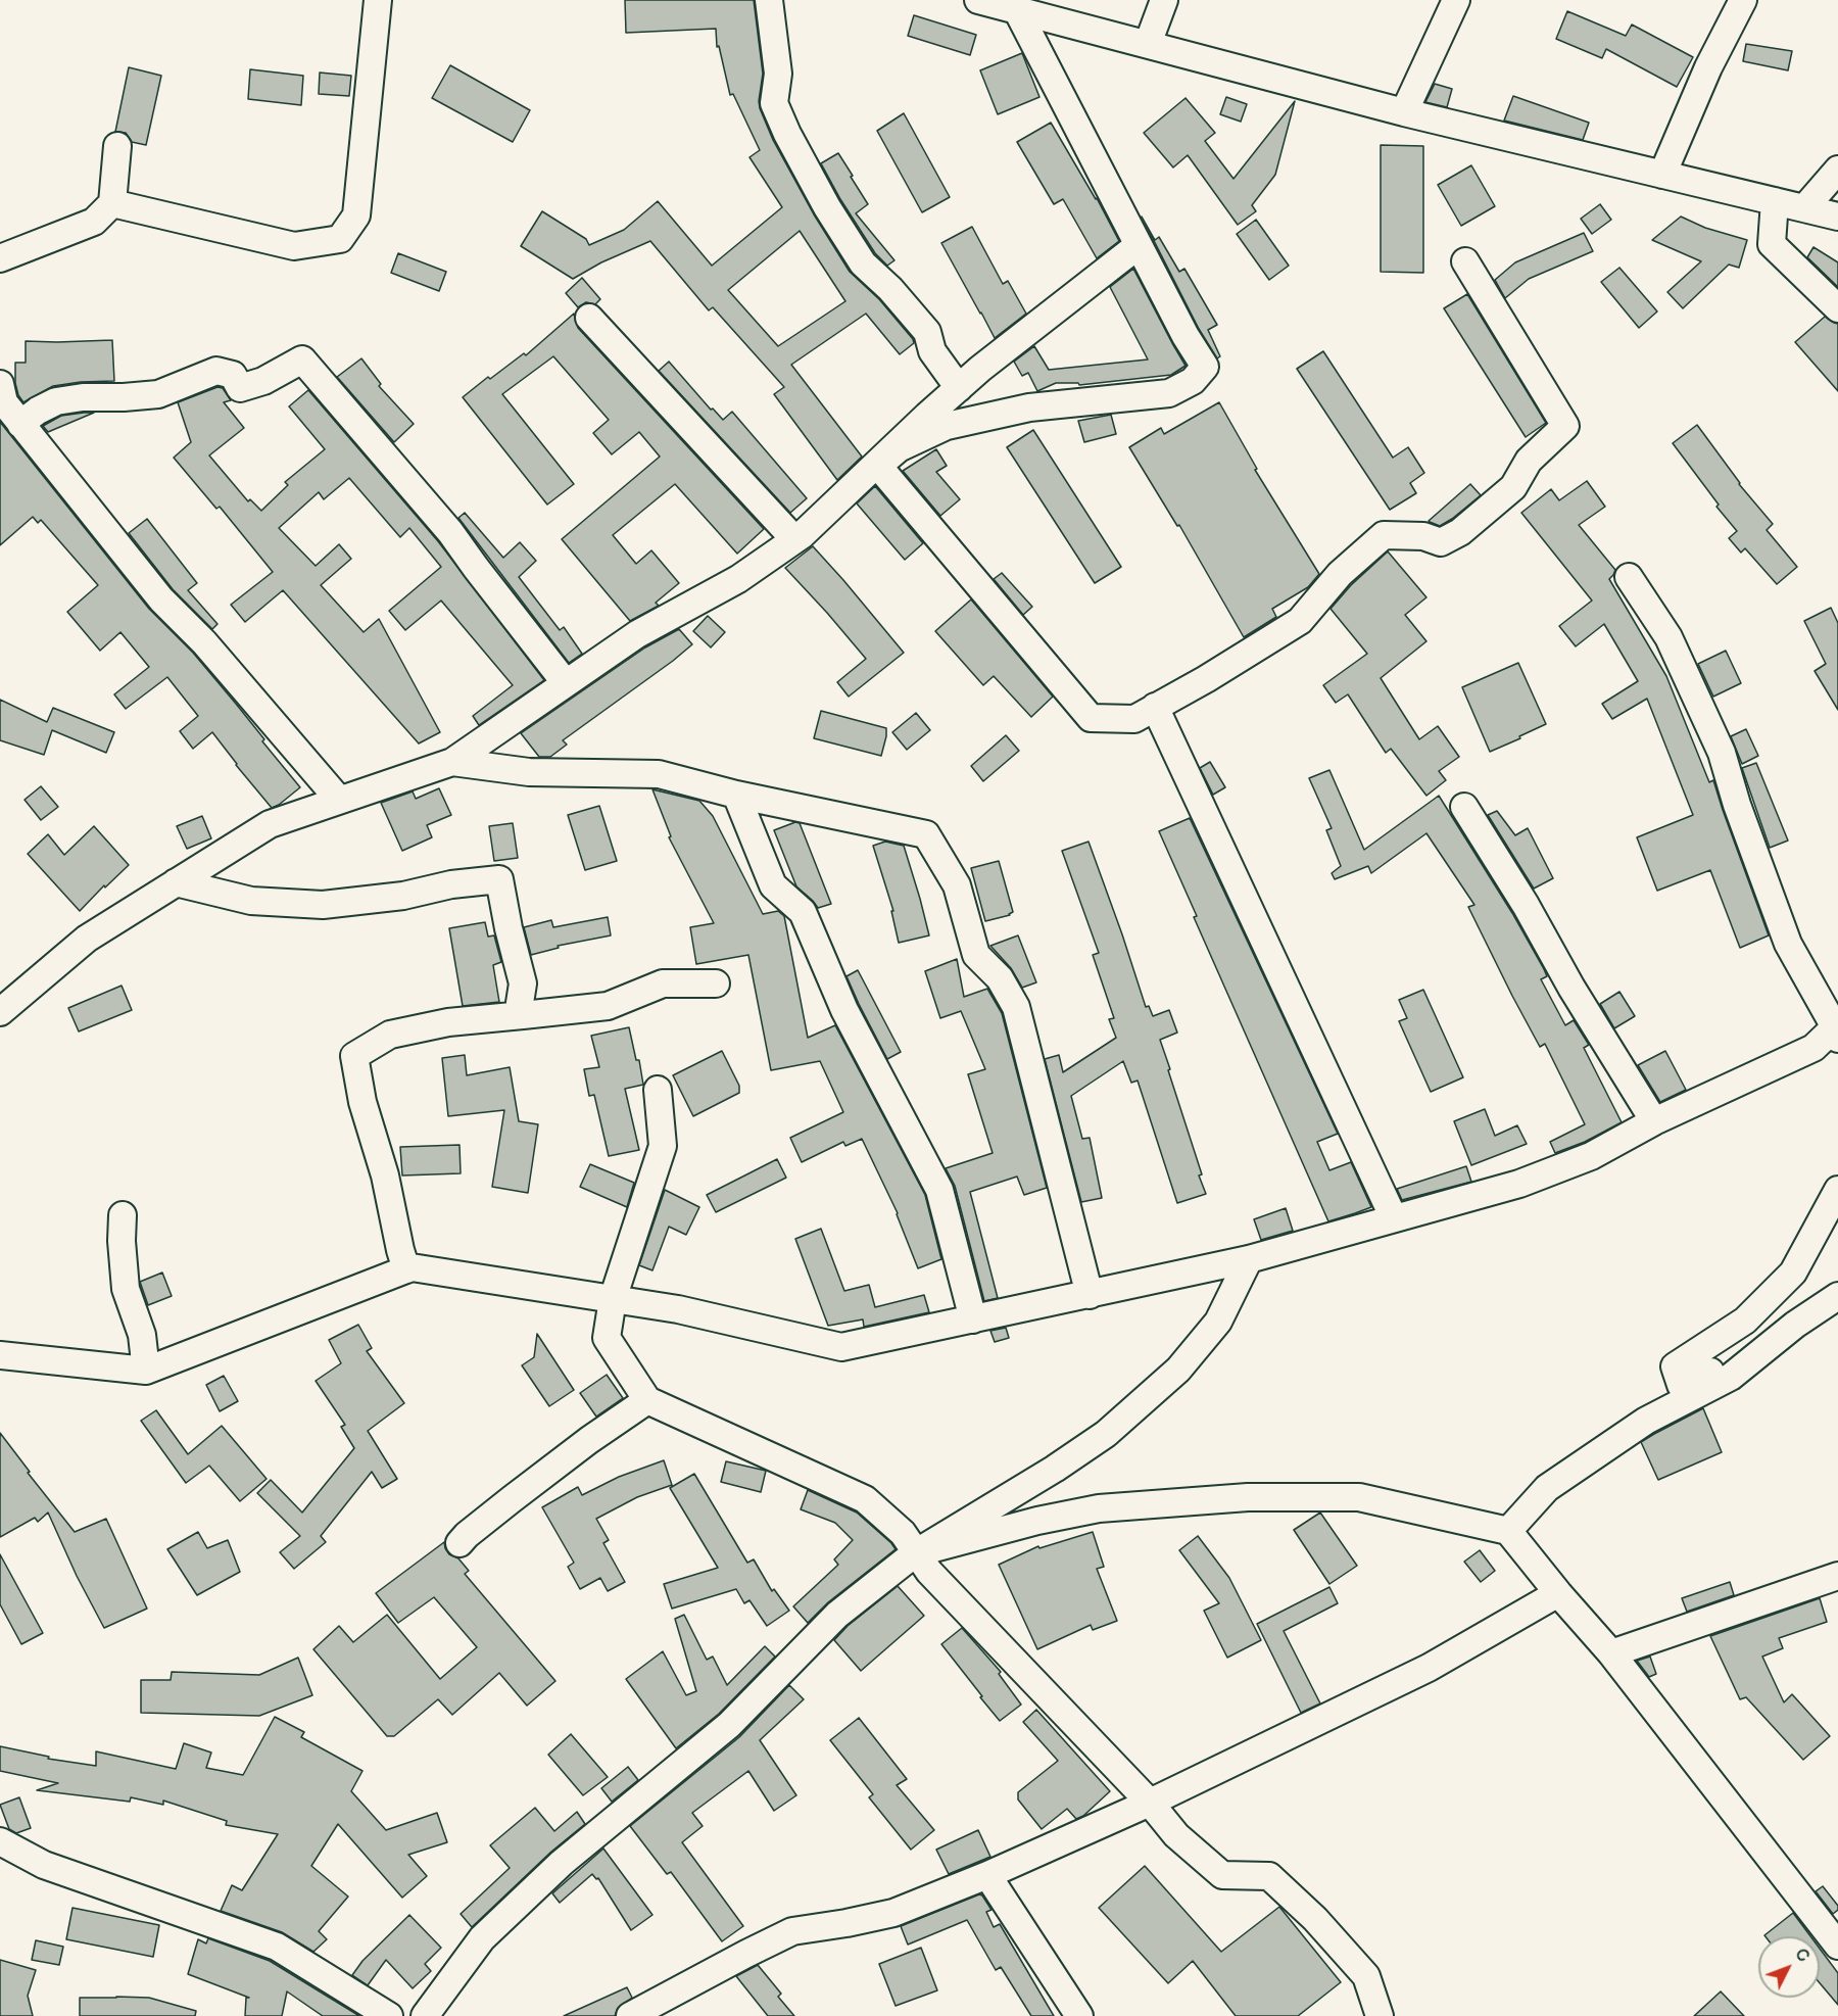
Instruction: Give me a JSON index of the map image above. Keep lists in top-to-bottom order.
{
  "north": "top right"
}
